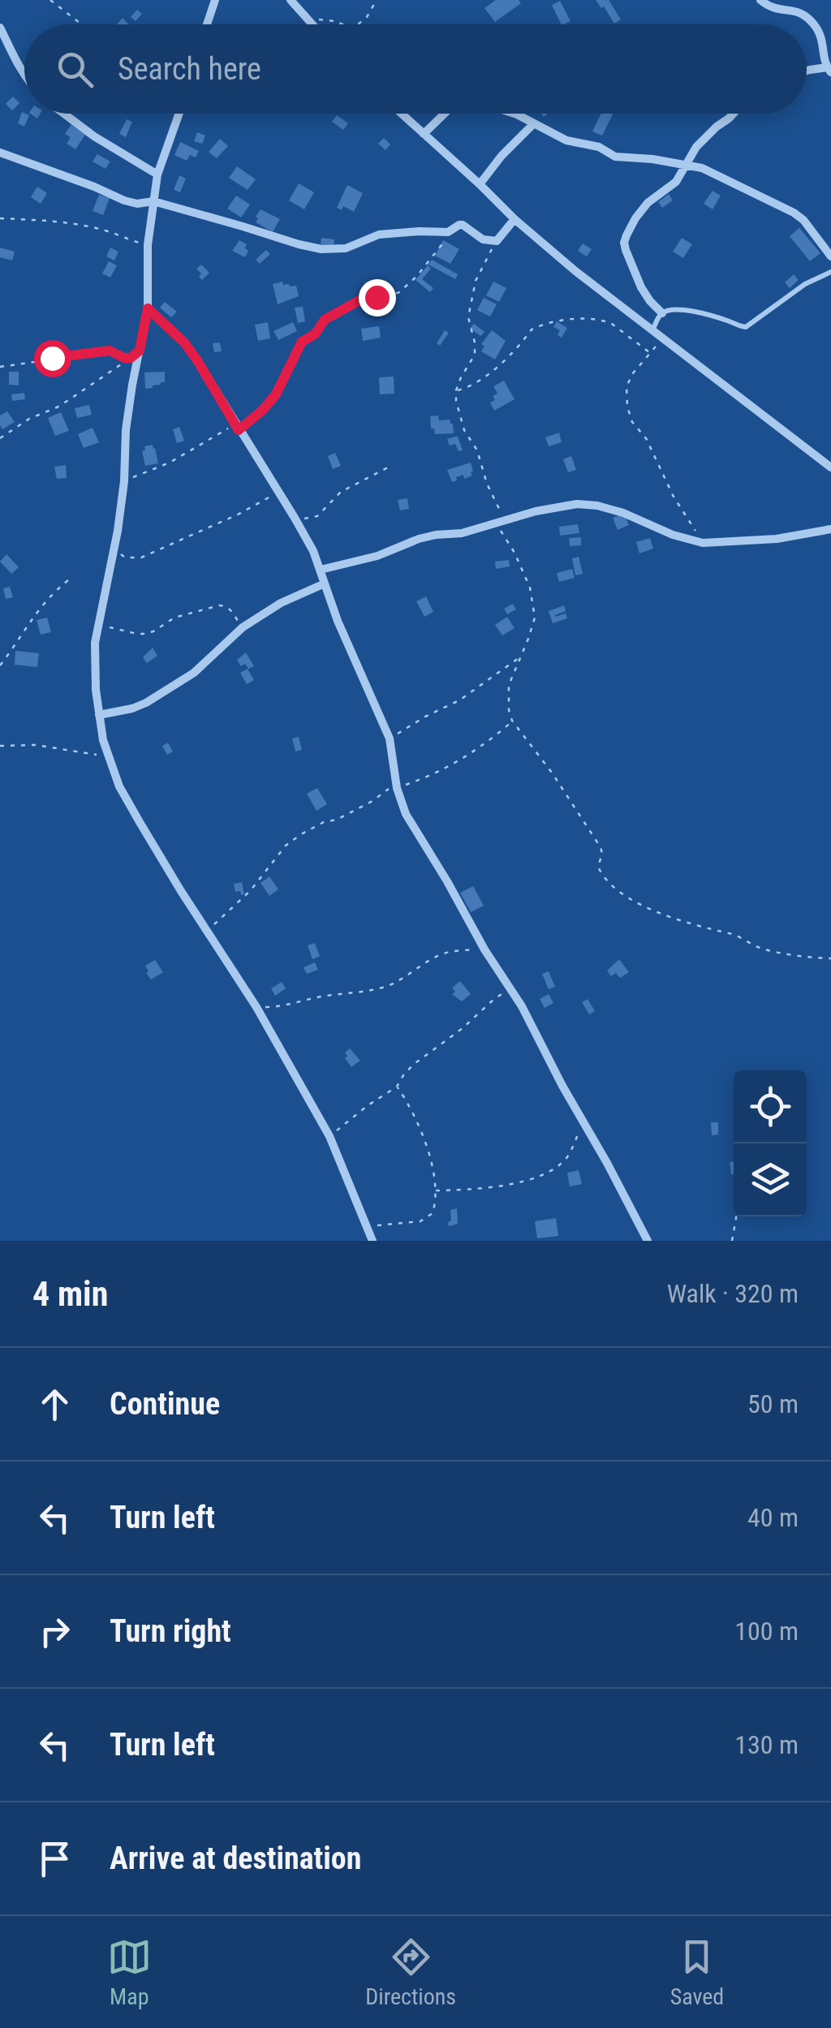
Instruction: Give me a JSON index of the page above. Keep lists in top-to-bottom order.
{
  "page": {
    "search": "Search here",
    "heading": ["4 min", "Walk · 320 m"],
    "list": [
      ["Continue", "50 m"],
      ["Turn left", "40 m"],
      ["Turn right", "100 m"],
      ["Turn left", "130 m"],
      "Arrive at destination"
    ],
    "nav": ["Map", "Directions", "Saved"]
  }
}
